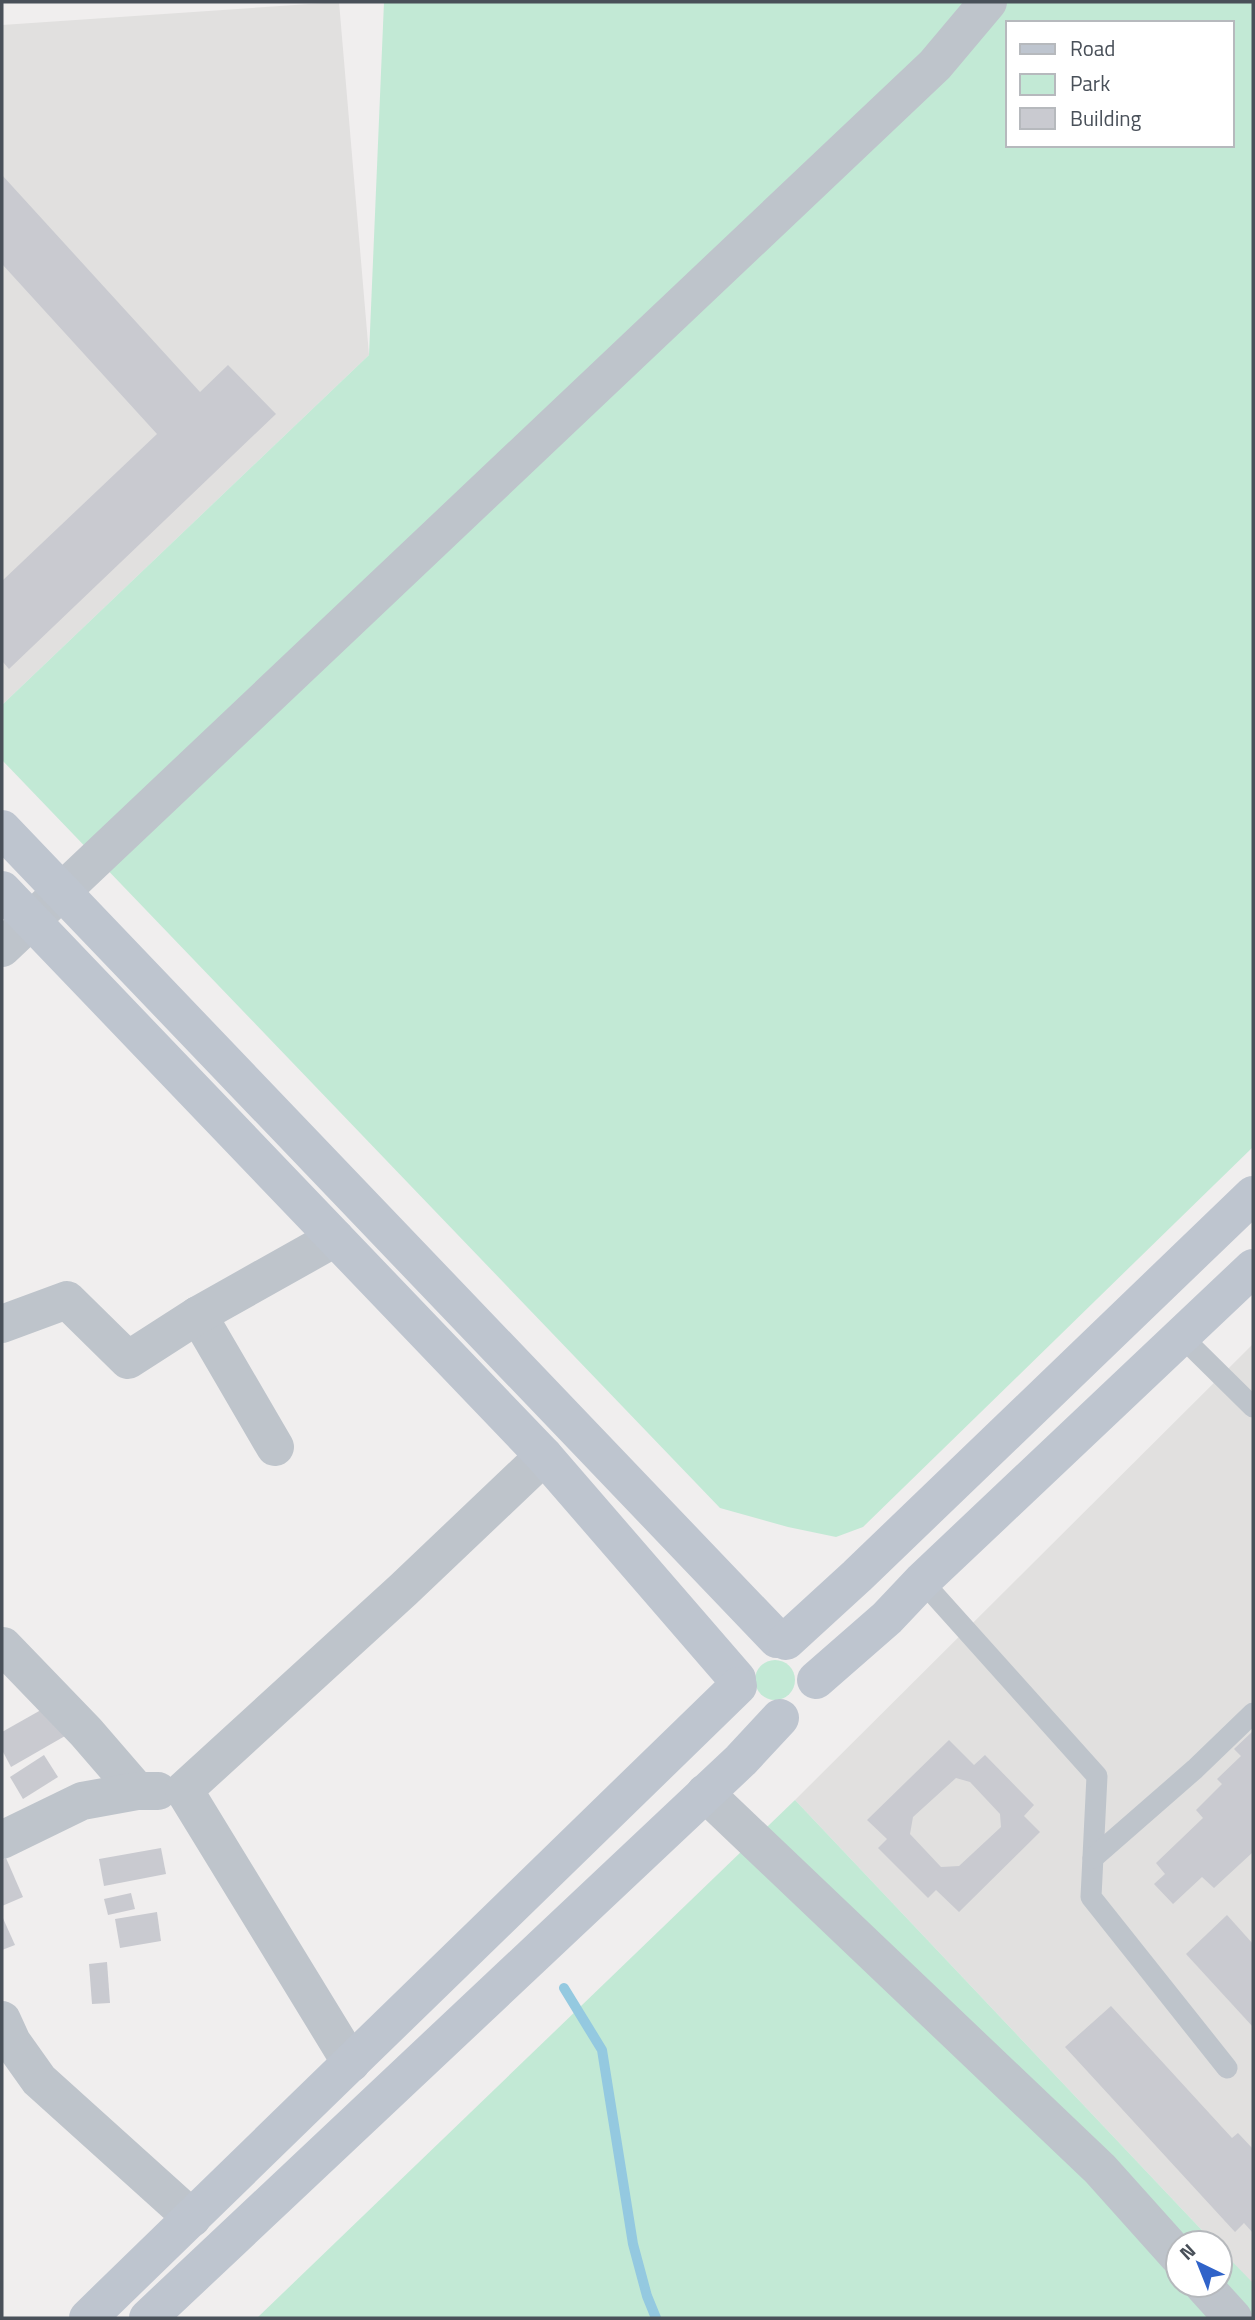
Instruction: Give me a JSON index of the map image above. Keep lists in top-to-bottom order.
{
  "legend": ["Road", "Park", "Building"],
  "north": "top left"
}
